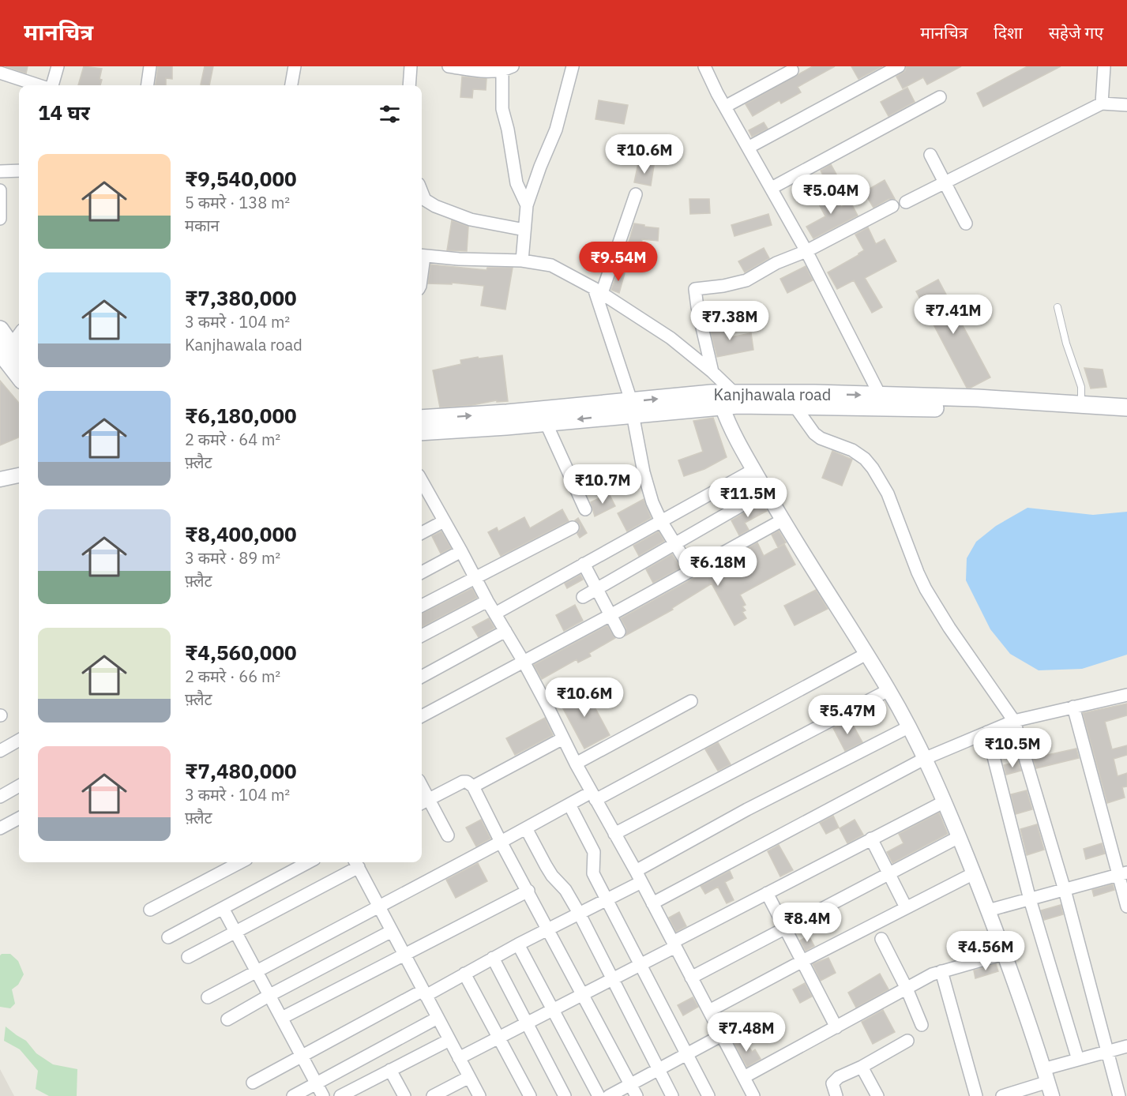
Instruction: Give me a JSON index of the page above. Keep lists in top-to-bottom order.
{
  "streets": {
    "main road": ["Kanjhawala road"]
  },
  "page": {
    "header": "मानचित्र",
    "nav": ["मानचित्र", "दिशा", "सहेजे गए"],
    "heading": "14 घर",
    "price": [
      "₹10.6M",
      "₹5.04M",
      "₹9.54M",
      "₹7.41M",
      "₹7.38M",
      "₹10.7M",
      "₹11.5M",
      "₹6.18M",
      "₹10.6M",
      "₹5.47M",
      "₹10.5M",
      "₹8.4M",
      "₹4.56M",
      "₹7.48M"
    ],
    "list": [
      {
        "name": "₹9,540,000",
        "note": "5 कमरे · 138 m² · मकान"
      },
      {
        "name": "₹7,380,000",
        "note": "3 कमरे · 104 m² · Kanjhawala road"
      },
      {
        "name": "₹6,180,000",
        "note": "2 कमरे · 64 m² · फ़्लैट"
      },
      {
        "name": "₹8,400,000",
        "note": "3 कमरे · 89 m² · फ़्लैट"
      },
      {
        "name": "₹4,560,000",
        "note": "2 कमरे · 66 m² · फ़्लैट"
      },
      {
        "name": "₹7,480,000",
        "note": "3 कमरे · 104 m² · फ़्लैट"
      }
    ]
  }
}
